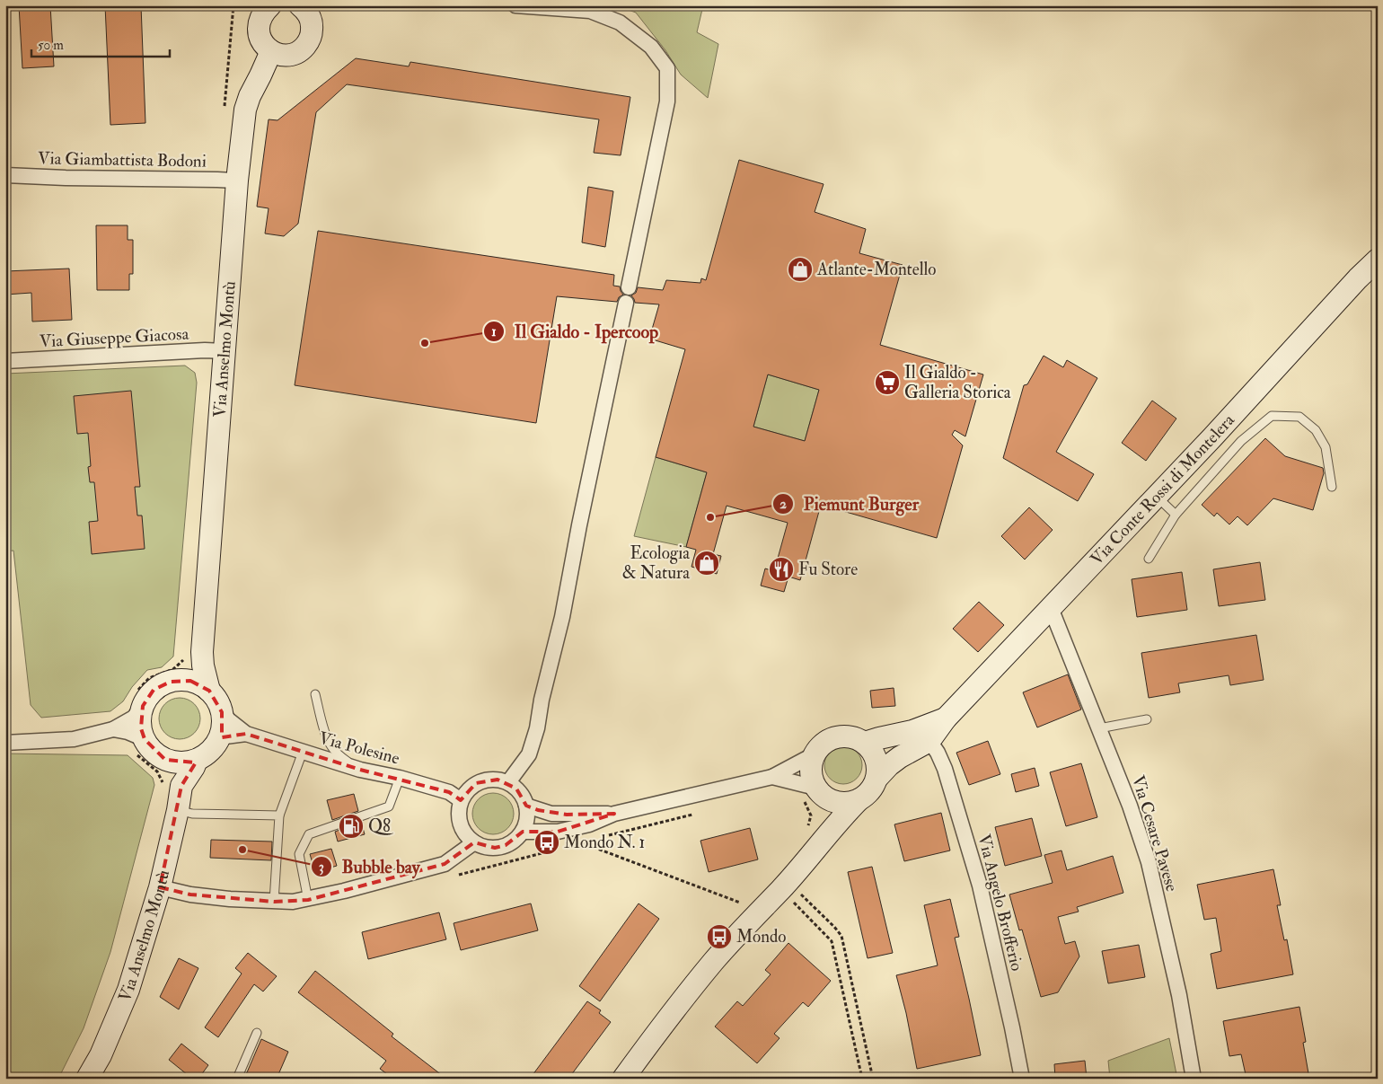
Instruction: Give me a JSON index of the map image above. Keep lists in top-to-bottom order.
{
  "streets": {
    "street": [
      "Via Giambattista Bodoni",
      "Via Giuseppe Giacosa",
      "Via Anselmo Montù",
      "Via Conte Rossi di Montelera",
      "Via Polesine",
      "Via Cesare Pavese",
      "Via Angelo Brofferio"
    ]
  },
  "crossings": [
    ["Via Giambattista Bodoni", "Via Anselmo Montù"],
    ["Via Giuseppe Giacosa", "Via Anselmo Montù"],
    ["Via Anselmo Montù", "Via Polesine"],
    ["Via Conte Rossi di Montelera", "Via Cesare Pavese"],
    ["Via Conte Rossi di Montelera", "Via Angelo Brofferio"]
  ],
  "places": {
    "shop": ["Atlante-Montello", "Ecologia & Natura"],
    "other": ["Il Gialdo - Ipercoop", "Piemunt Burger", "Bubble bay"],
    "supermarket": ["Il Gialdo - Galleria Storica"],
    "restaurant": ["Fu Store"],
    "fuel station": ["Q8"],
    "bus stop": ["Mondo N. 1", "Mondo"]
  },
  "scale_bar": "50 m"
}
